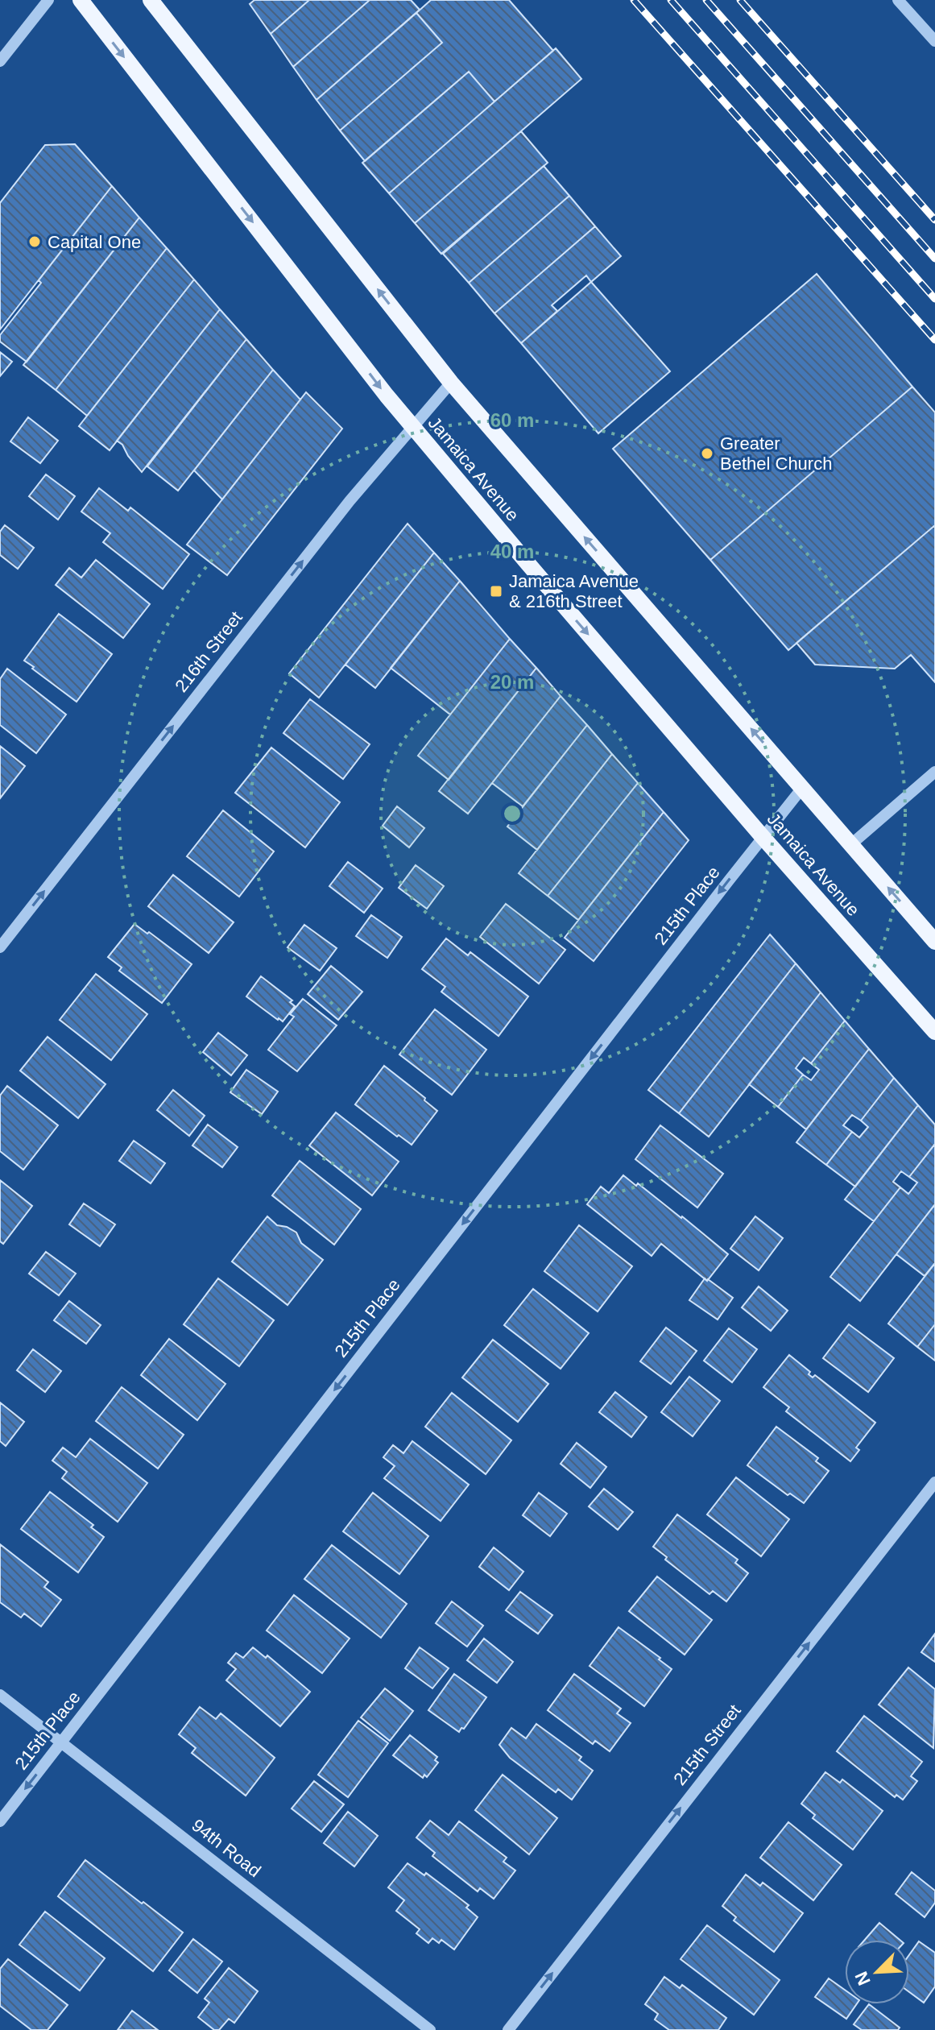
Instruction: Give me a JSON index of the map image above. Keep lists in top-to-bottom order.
{
  "streets": {
    "main road": ["Jamaica Avenue"],
    "street": [
      "216th Street",
      "215th Place",
      "215th Street",
      "94th Road"
    ]
  },
  "crossings": [
    ["Jamaica Avenue", "216th Street"],
    ["Jamaica Avenue", "215th Place"],
    ["215th Place", "94th Road"]
  ],
  "one_way": ["216th Street", "215th Place", "215th Street"],
  "places": {
    "other": ["Capital One", "Greater Bethel Church"],
    "transit": ["Jamaica Avenue & 216th Street"]
  },
  "north": "bottom left",
  "rings": ["60 m", "40 m", "20 m"]
}
